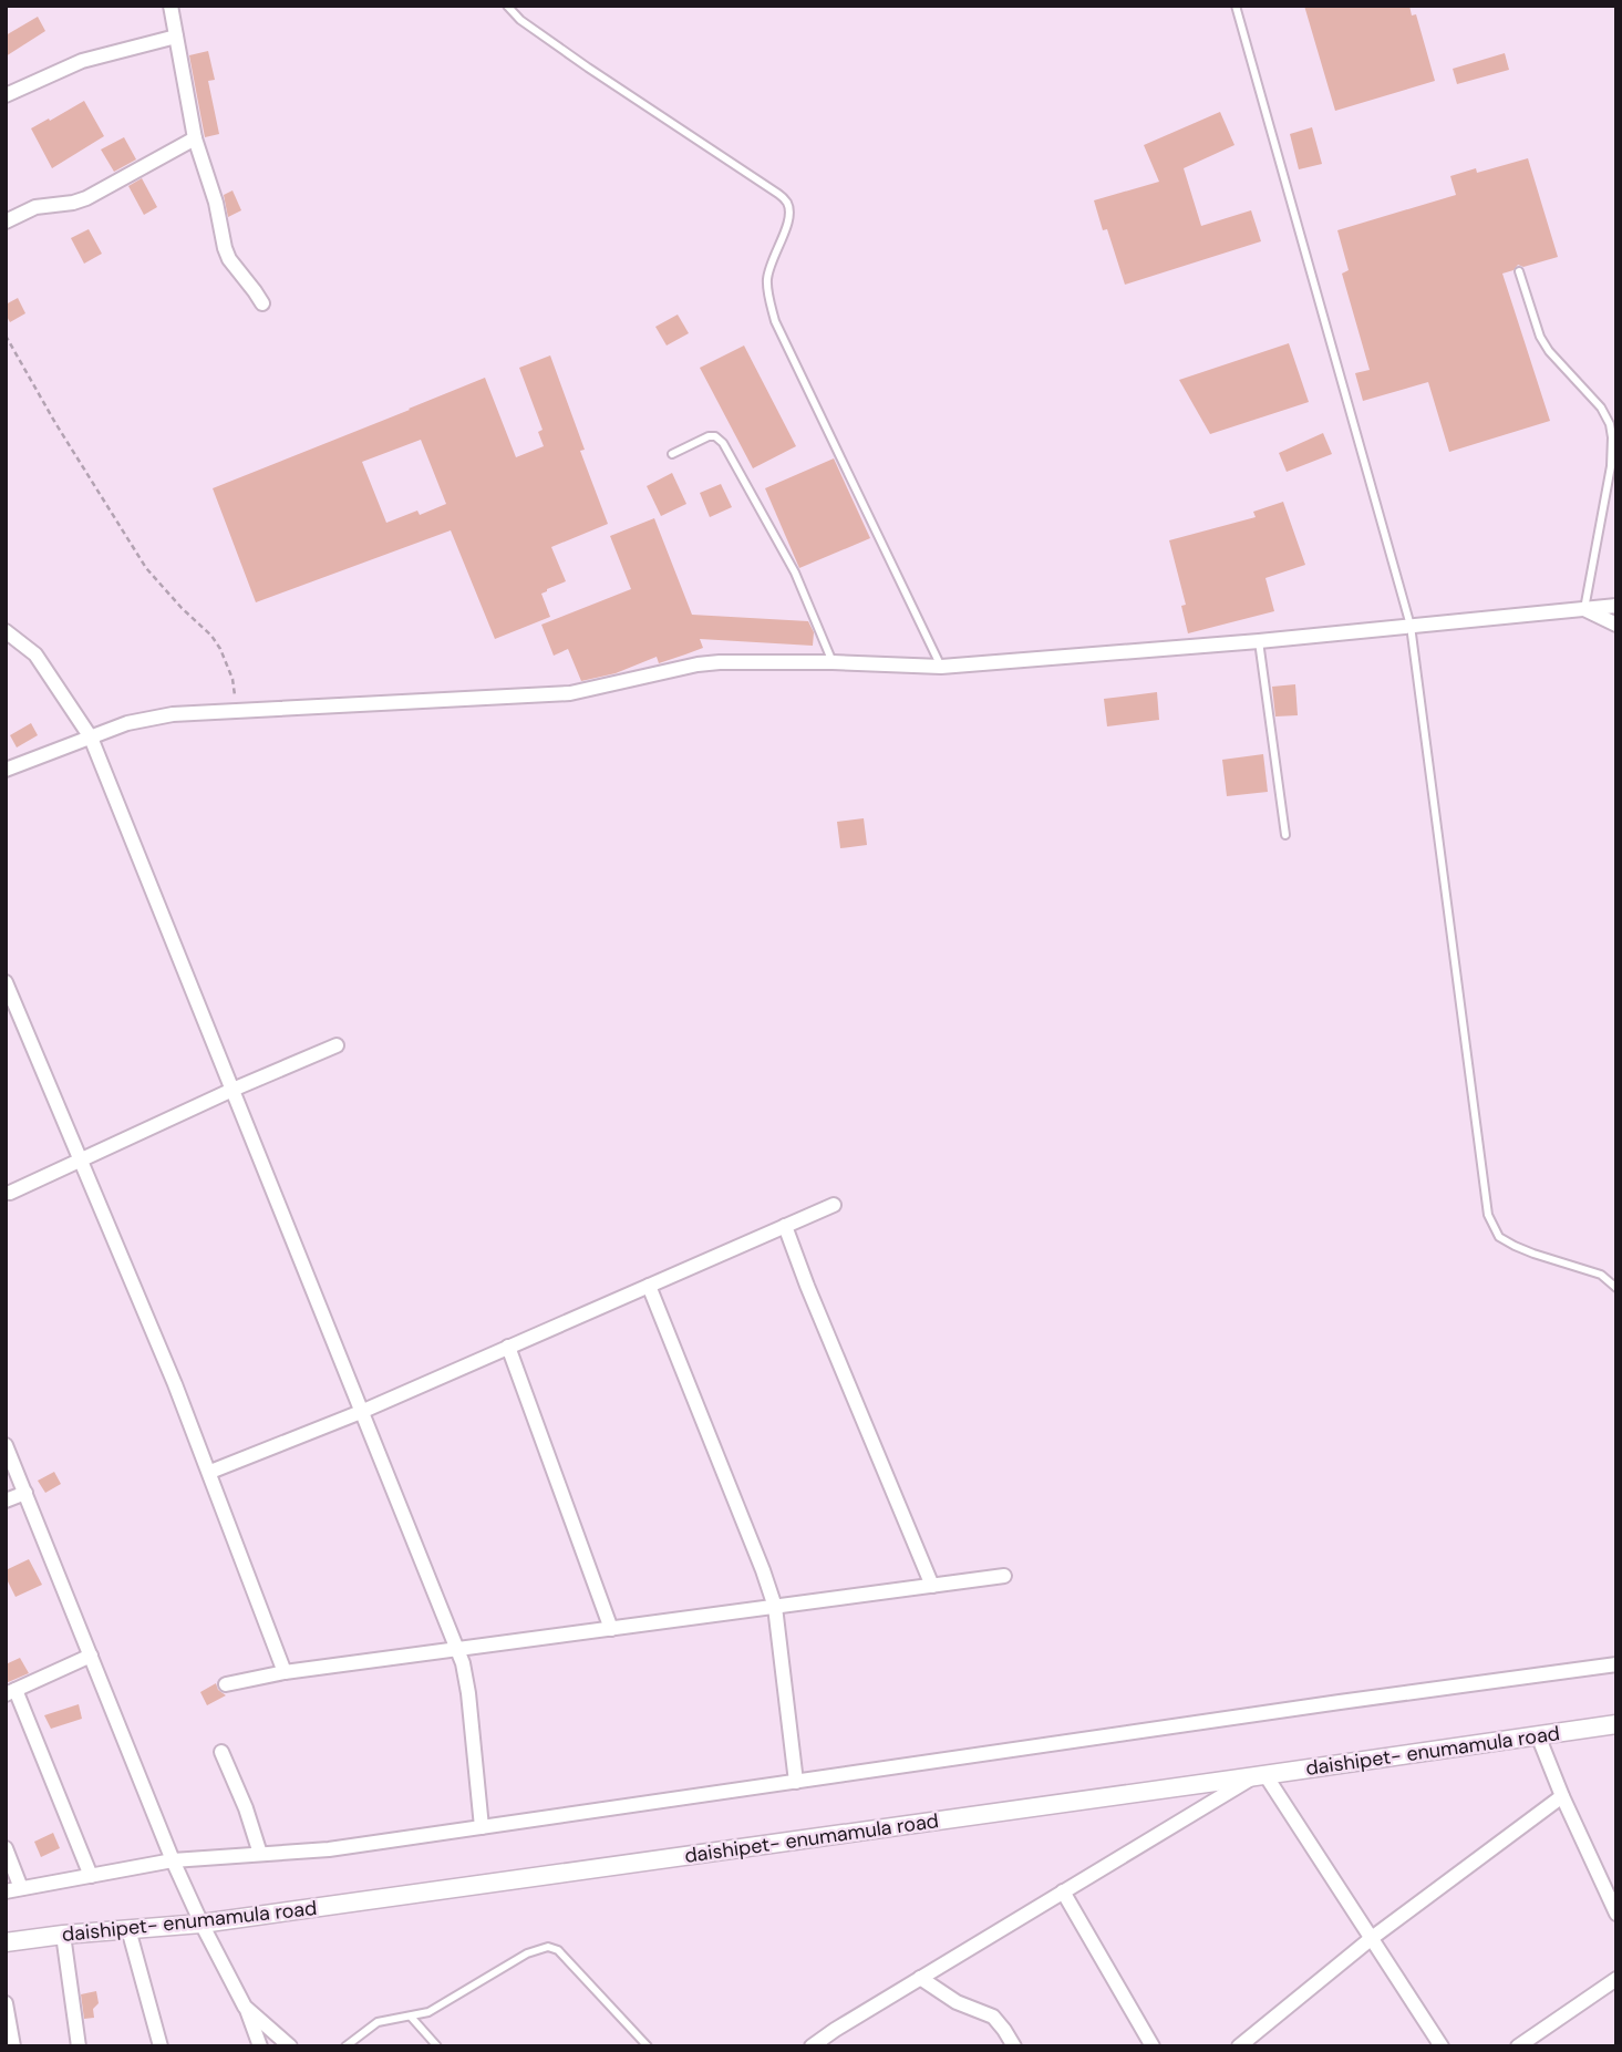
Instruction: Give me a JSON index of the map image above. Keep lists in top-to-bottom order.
{
  "streets": {
    "street": ["daishipet- enumamula road"]
  }
}
